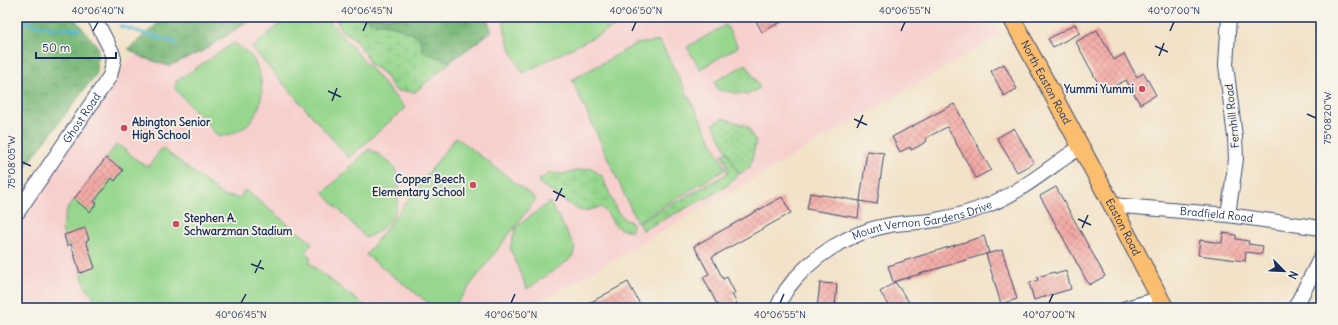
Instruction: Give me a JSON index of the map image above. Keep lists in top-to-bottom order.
{
  "streets": {
    "main road": ["North Easton Road", "Easton Road"],
    "street": [
      "Fernhill Road",
      "Ghost Road",
      "Bradfield Road",
      "Mount Vernon Gardens Drive"
    ]
  },
  "crossings": [
    ["North Easton Road", "Mount Vernon Gardens Drive"],
    ["North Easton Road", "Easton Road"],
    ["Fernhill Road", "Bradfield Road"],
    ["Bradfield Road", "Easton Road"],
    ["Mount Vernon Gardens Drive", "Easton Road"]
  ],
  "places": [
    "Yummi Yummi",
    "Abington Senior High School",
    "Copper Beech Elementary School",
    "Stephen A. Schwarzman Stadium"
  ],
  "scale_bar": "50 m",
  "north": "bottom right",
  "coordinates": [
    "40°06'40\"N",
    "40°06'45\"N",
    "40°06'50\"N",
    "40°06'55\"N",
    "40°07'00\"N",
    "75°08'20\"W",
    "75°08'05\"W"
  ]
}
